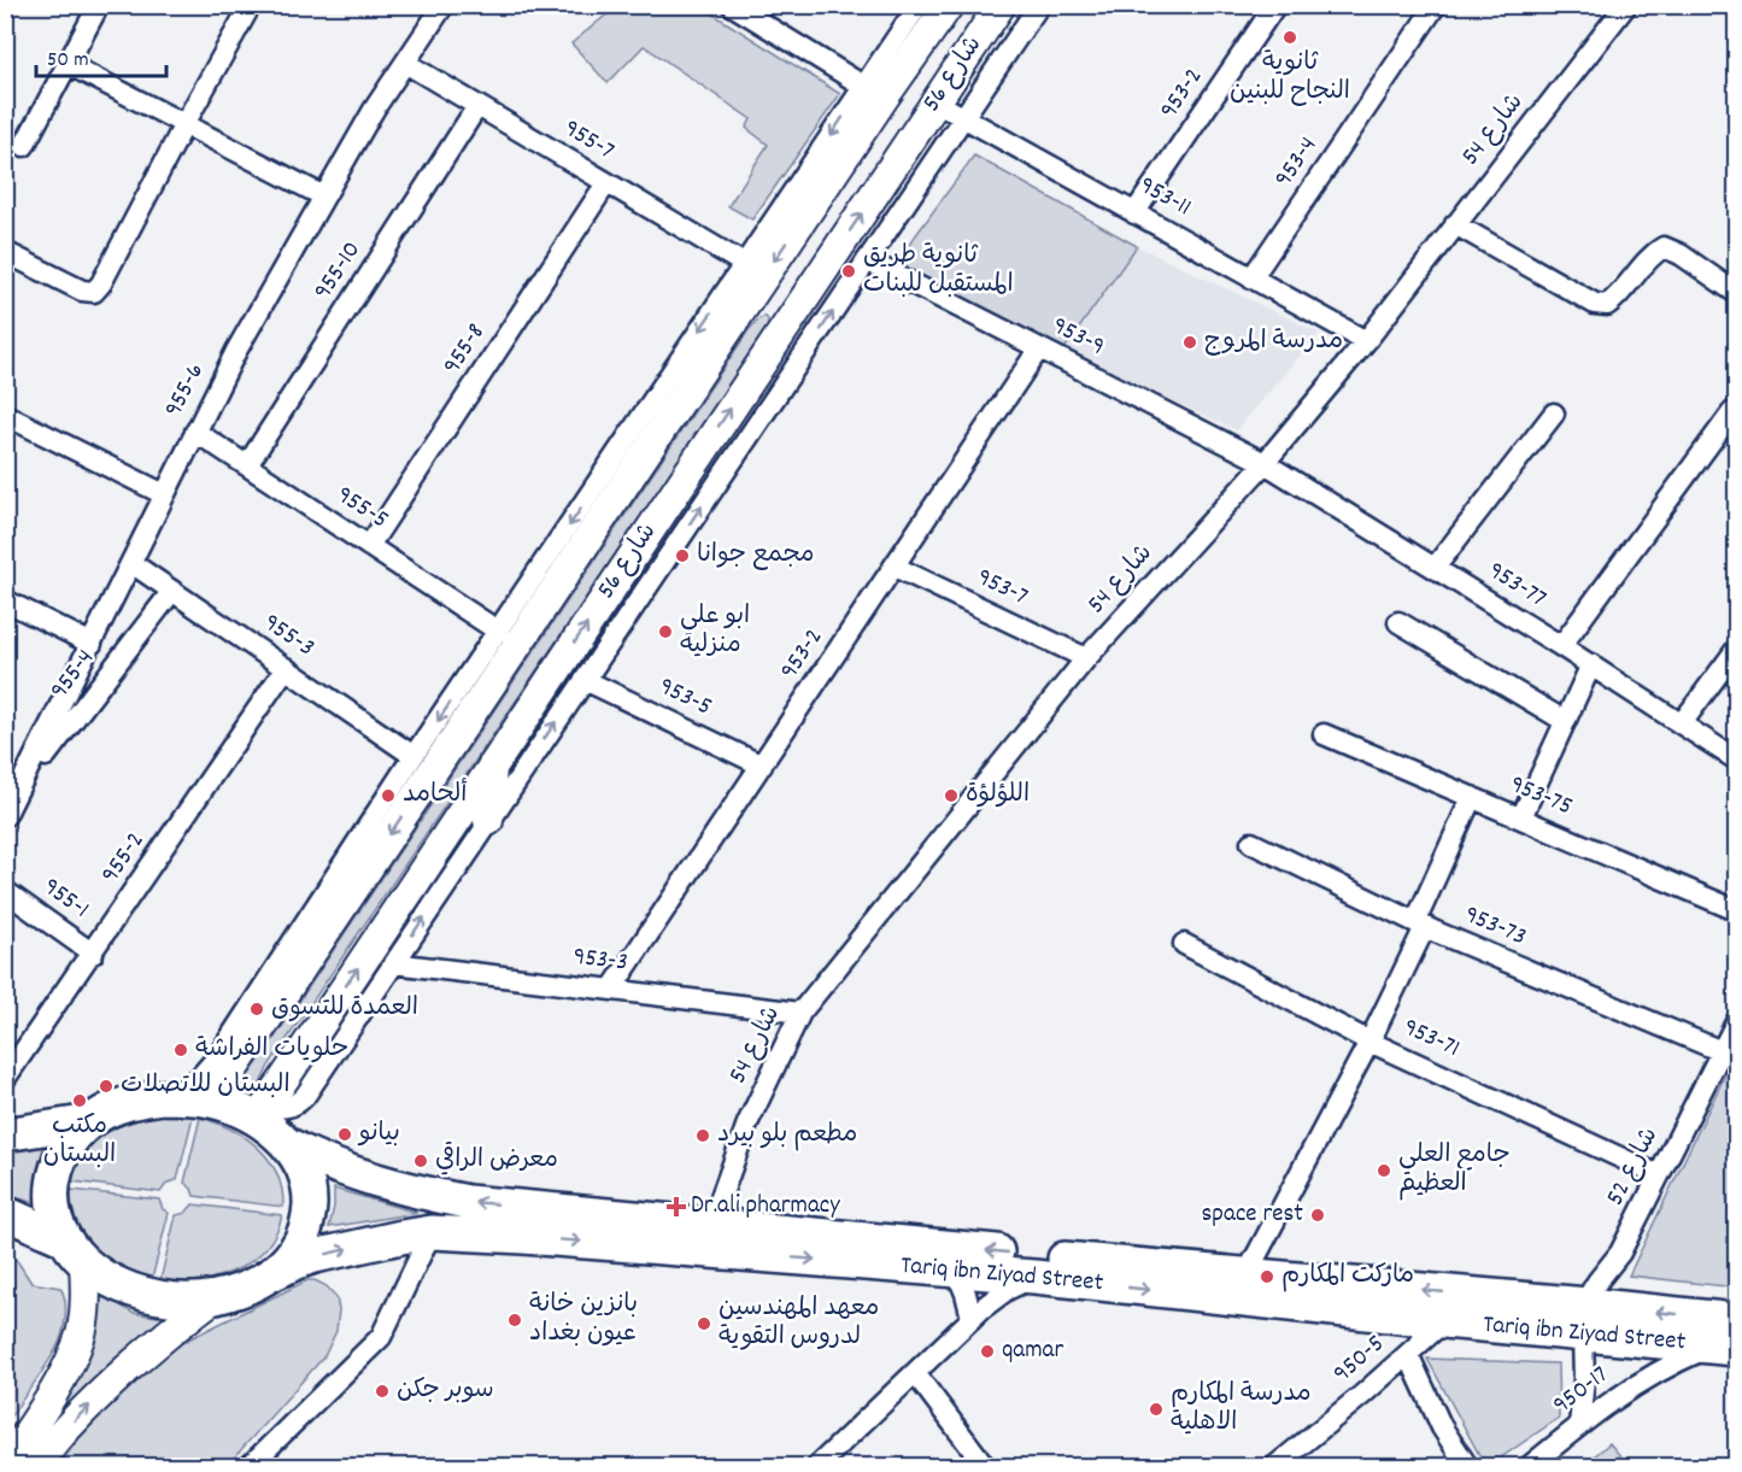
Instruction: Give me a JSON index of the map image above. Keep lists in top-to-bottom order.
{
  "streets": {
    "main road": ["Tariq ibn Ziyad Street"],
    "street": [
      "شارع 56",
      "953-2",
      "شارع 54",
      "955-7",
      "953-4",
      "953-11",
      "955-10",
      "953-9",
      "955-8",
      "955-6",
      "955-5",
      "953-77",
      "953-7",
      "955-3",
      "955-4",
      "953-5",
      "953-75",
      "955-2",
      "955-1",
      "953-73",
      "953-3",
      "953-71",
      "شارع 52",
      "950-5",
      "950-17"
    ]
  },
  "crossings": [
    ["شارع 56", "953-11"],
    ["شارع 56", "Tariq ibn Ziyad Street"],
    ["953-2", "953-11"],
    ["953-2", "953-9"],
    ["953-2", "953-7"],
    ["953-2", "953-5"],
    ["953-2", "953-3"],
    ["شارع 54", "953-11"],
    ["شارع 54", "953-9"],
    ["شارع 54", "953-77"],
    ["شارع 54", "953-7"],
    ["شارع 54", "953-3"],
    ["شارع 54", "Tariq ibn Ziyad Street"],
    ["955-7", "955-10"],
    ["955-7", "955-8"],
    ["955-7", "955-6"],
    ["953-4", "953-11"],
    ["955-10", "955-5"],
    ["953-9", "953-77"],
    ["955-8", "955-5"],
    ["955-6", "955-5"],
    ["955-6", "955-3"],
    ["955-6", "955-4"],
    ["955-3", "955-4"],
    ["955-3", "955-2"],
    ["955-2", "955-1"],
    ["953-73", "شارع 52"],
    ["953-71", "شارع 52"],
    ["شارع 52", "Tariq ibn Ziyad Street"],
    ["Tariq ibn Ziyad Street", "950-5"],
    ["Tariq ibn Ziyad Street", "950-17"]
  ],
  "places": {
    "other": [
      "ثانوية النجاح للبنين",
      "ثانوية طريق المستقبل للبنات",
      "مدرسة المروج",
      "مجمع جوانا",
      "ابو علي منزليه",
      "ألحامد",
      "اللؤلؤة",
      "العمدة للتسوق",
      "حلويات الفراشة",
      "البستان للاتصلات",
      "مكتب البستان",
      "بيانو",
      "مطعم بلو بيرد",
      "معرض الراقي",
      "جامع العلي العظيم",
      "space rest",
      "ماركت المكارم",
      "بانزين خانة عيون بغداد",
      "معهد المهندسين لدروس التقوية",
      "qamar",
      "سوبر جكن",
      "مدرسة المكارم الاهلية"
    ],
    "health": ["Dr.ali pharmacy"]
  },
  "scale_bar": "50 m"
}
